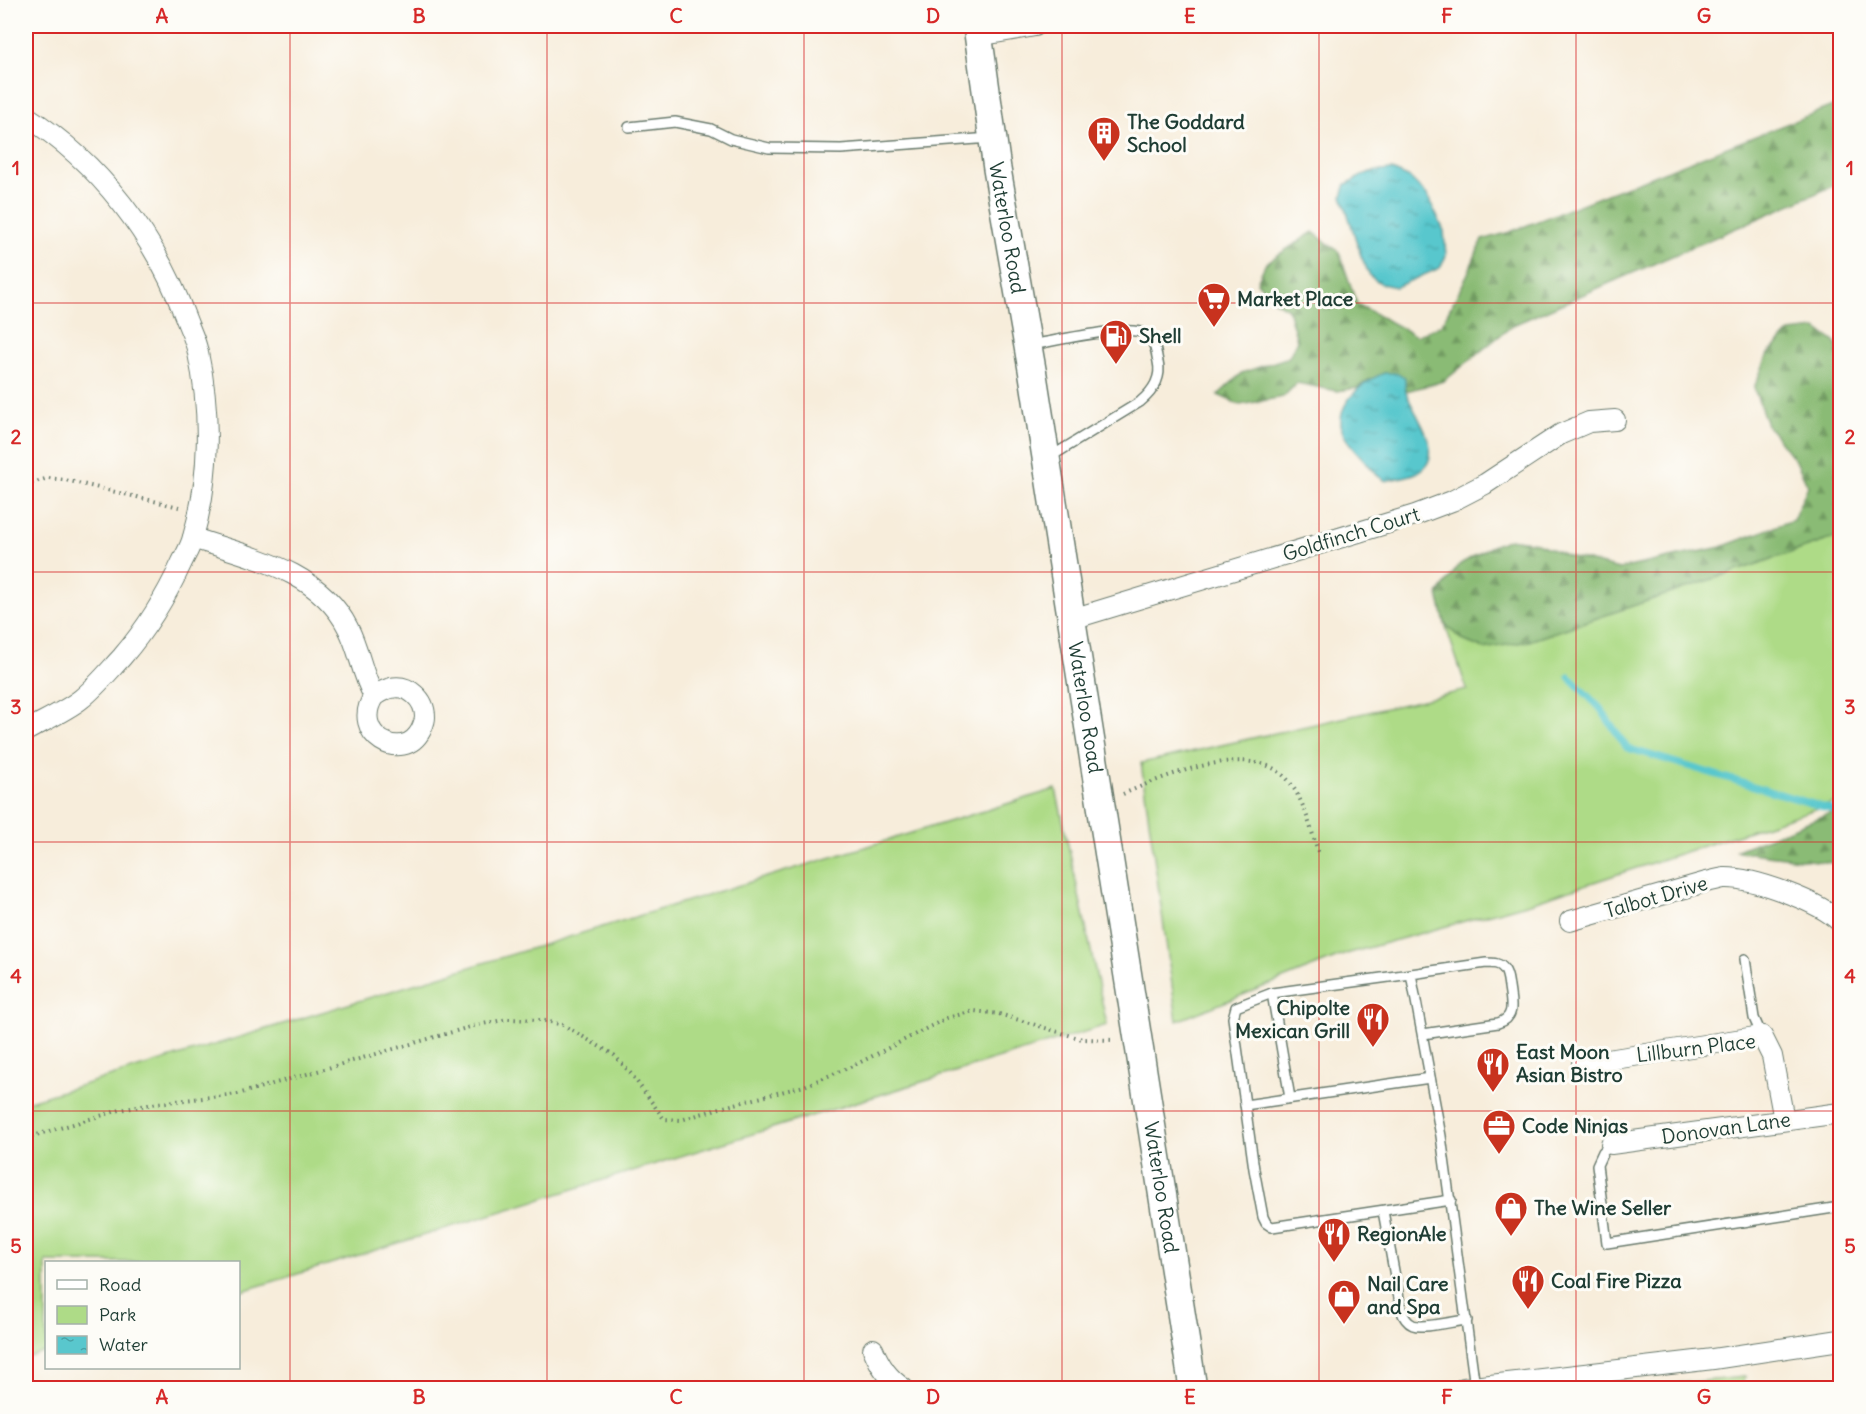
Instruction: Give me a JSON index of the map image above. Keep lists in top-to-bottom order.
{
  "streets": {
    "main road": ["Waterloo Road"],
    "street": [
      "Goldfinch Court",
      "Talbot Drive",
      "Lillburn Place",
      "Donovan Lane"
    ]
  },
  "crossings": [
    ["Waterloo Road", "Goldfinch Court"],
    ["Lillburn Place", "Donovan Lane"]
  ],
  "places": {
    "building": ["The Goddard School"],
    "supermarket": ["Market Place"],
    "fuel station": ["Shell"],
    "restaurant": [
      "Chipolte Mexican Grill",
      "East Moon Asian Bistro",
      "RegionAle",
      "Coal Fire Pizza"
    ],
    "office": ["Code Ninjas"],
    "shop": ["The Wine Seller", "Nail Care and Spa"]
  },
  "legend": ["Road", "Park", "Water"],
  "grid": {
    "columns": [
      "A",
      "B",
      "C",
      "D",
      "E",
      "F",
      "G"
    ],
    "rows": [
      "1",
      "2",
      "3",
      "4",
      "5"
    ]
  }
}
